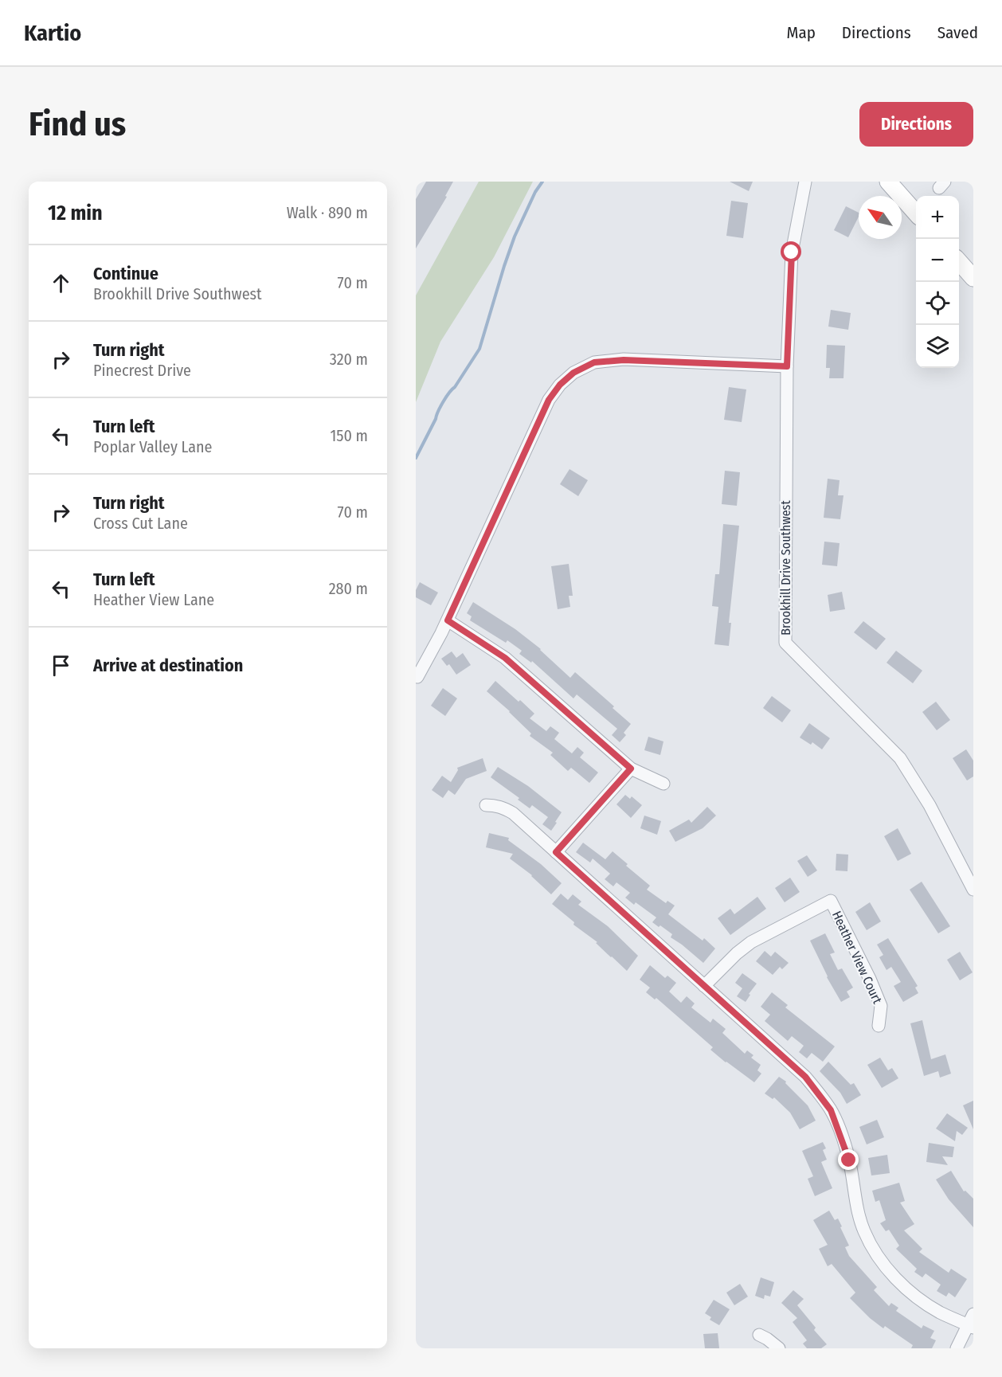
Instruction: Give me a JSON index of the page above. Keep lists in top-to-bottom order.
{
  "streets": {
    "street": ["Brookhill Drive Southwest", "Heather View Court"]
  },
  "north": "top left",
  "page": {
    "header": "Kartio",
    "nav": ["Map", "Directions", "Saved"],
    "buttons": "Directions",
    "title": "Find us",
    "heading": ["12 min", "Walk · 890 m"],
    "map_buttons": ["+", "−"],
    "list": [
      ["Continue", "Brookhill Drive Southwest", "70 m"],
      ["Turn right", "Pinecrest Drive", "320 m"],
      ["Turn left", "Poplar Valley Lane", "150 m"],
      ["Turn right", "Cross Cut Lane", "70 m"],
      ["Turn left", "Heather View Lane", "280 m"],
      "Arrive at destination"
    ]
  }
}
